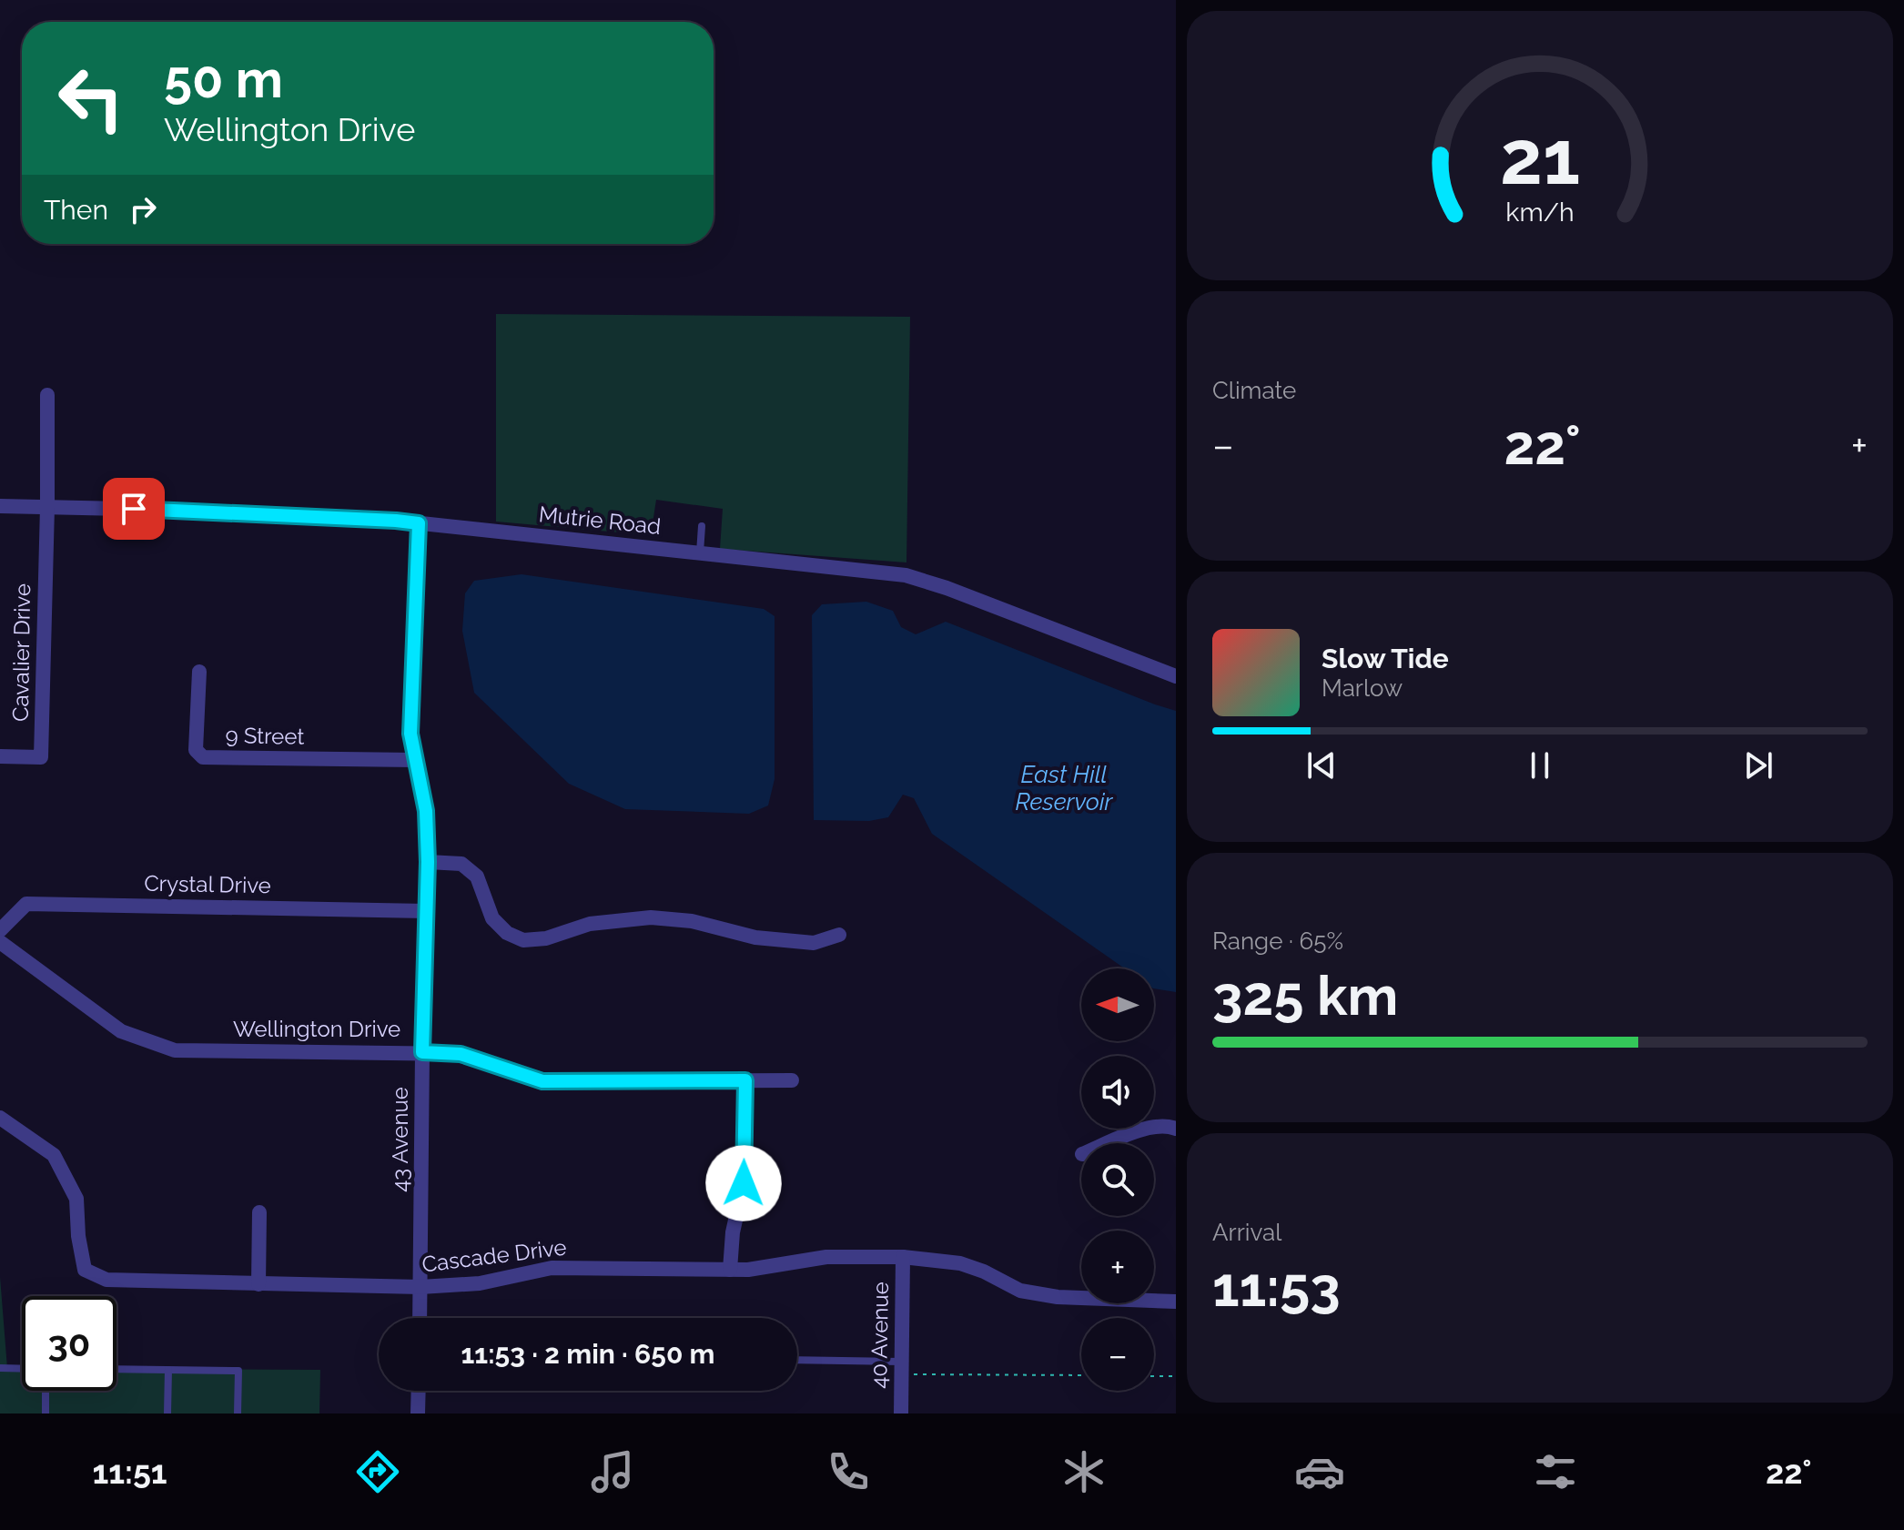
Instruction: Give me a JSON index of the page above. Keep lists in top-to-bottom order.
{
  "streets": {
    "street": [
      "Mutrie Road",
      "Cavalier Drive",
      "9 Street",
      "Crystal Drive",
      "Wellington Drive",
      "43 Avenue",
      "Cascade Drive",
      "40 Avenue"
    ]
  },
  "crossings": [
    ["Mutrie Road", "Cavalier Drive"],
    ["Mutrie Road", "43 Avenue"],
    ["9 Street", "43 Avenue"],
    ["Crystal Drive", "43 Avenue"],
    ["Wellington Drive", "43 Avenue"],
    ["43 Avenue", "Cascade Drive"],
    ["Cascade Drive", "40 Avenue"]
  ],
  "water": ["East Hill Reservoir"],
  "north": "left",
  "page": {
    "turn": ["50 m", "Wellington Drive"],
    "then": "Then",
    "tile": [
      "Climate",
      ["Range · 65%", "325 km"],
      ["Arrival", "11:53"]
    ],
    "heat": ["−", "22°", "+"],
    "song": ["Slow Tide", "Marlow"],
    "map_buttons": ["+", "−"],
    "limit": "30",
    "trip": "11:53 · 2 min · 650 m",
    "tabs": ["11:51", "22°"],
    "gauge": ["21", "km/h"]
  }
}
